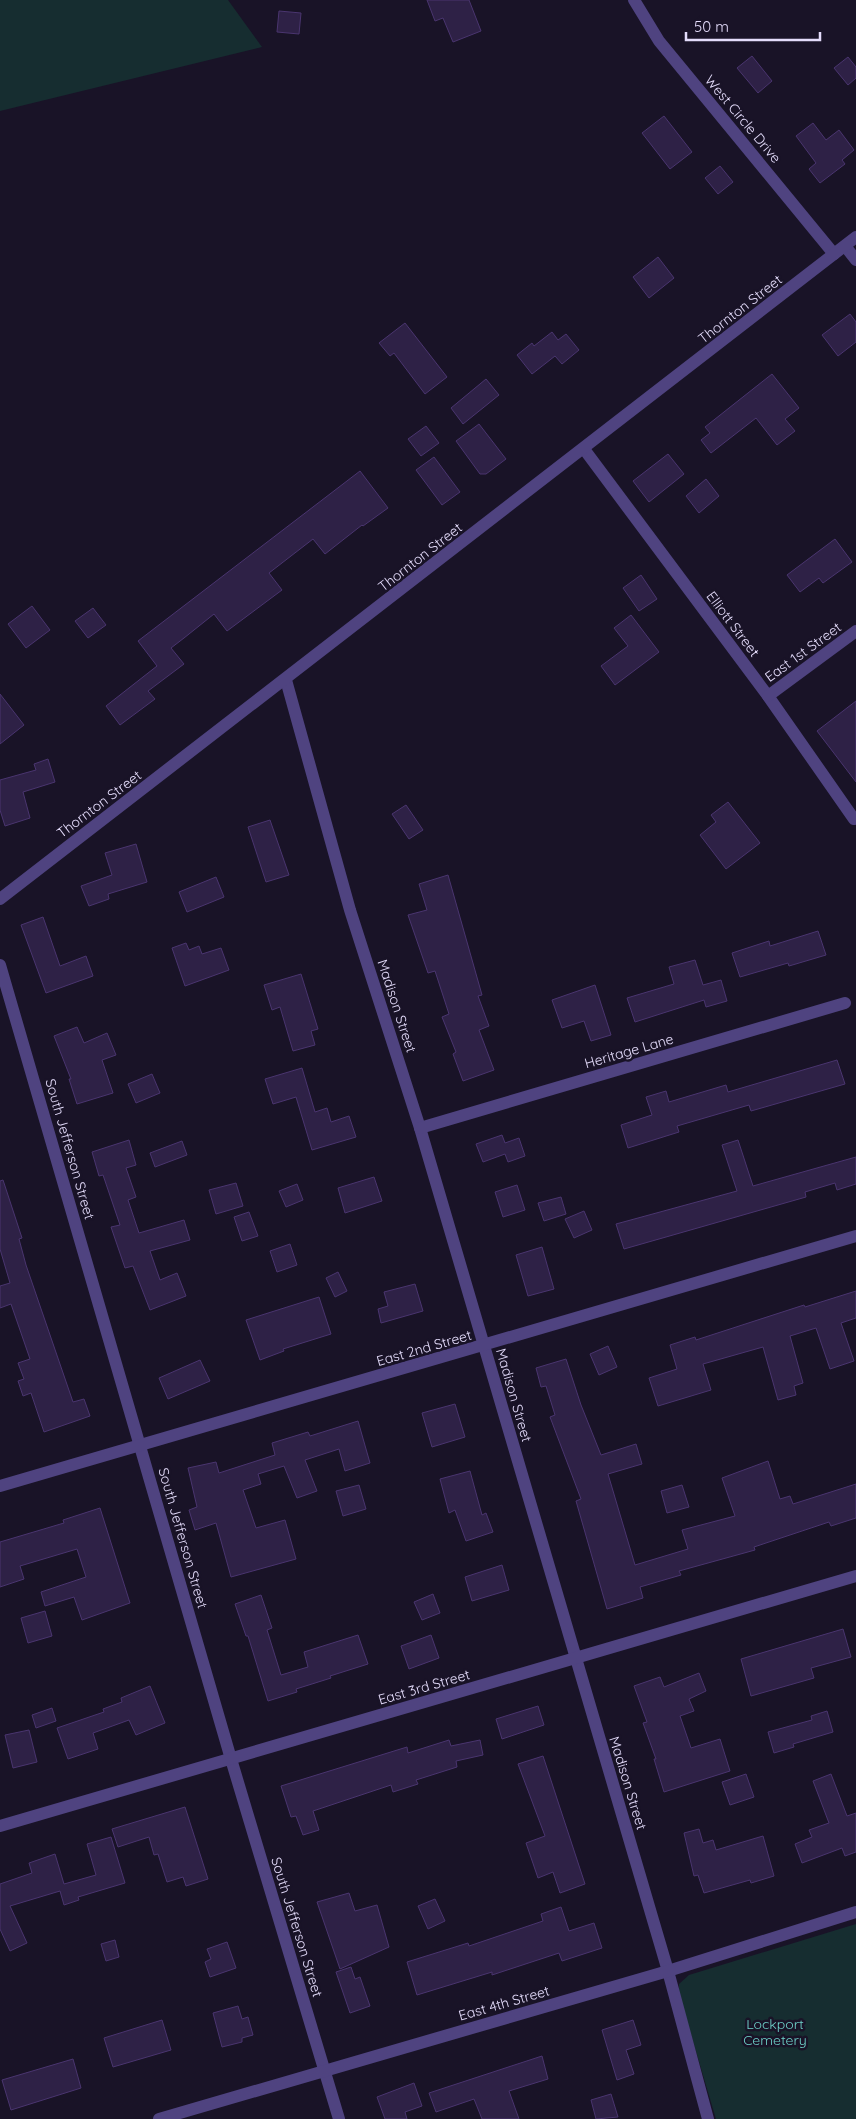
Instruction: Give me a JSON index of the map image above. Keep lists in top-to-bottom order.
{
  "streets": {
    "street": [
      "West Circle Drive",
      "Thornton Street",
      "Elliott Street",
      "East 1st Street",
      "Madison Street",
      "Heritage Lane",
      "South Jefferson Street",
      "East 2nd Street",
      "East 3rd Street",
      "East 4th Street"
    ]
  },
  "crossings": [
    ["West Circle Drive", "Thornton Street"],
    ["Thornton Street", "Elliott Street"],
    ["Thornton Street", "Madison Street"],
    ["Elliott Street", "East 1st Street"],
    ["Madison Street", "Heritage Lane"],
    ["Madison Street", "East 2nd Street"],
    ["Madison Street", "East 3rd Street"],
    ["Madison Street", "East 4th Street"],
    ["South Jefferson Street", "East 2nd Street"],
    ["South Jefferson Street", "East 3rd Street"],
    ["South Jefferson Street", "East 4th Street"]
  ],
  "parks": ["Lockport Cemetery"],
  "scale_bar": "50 m"
}
